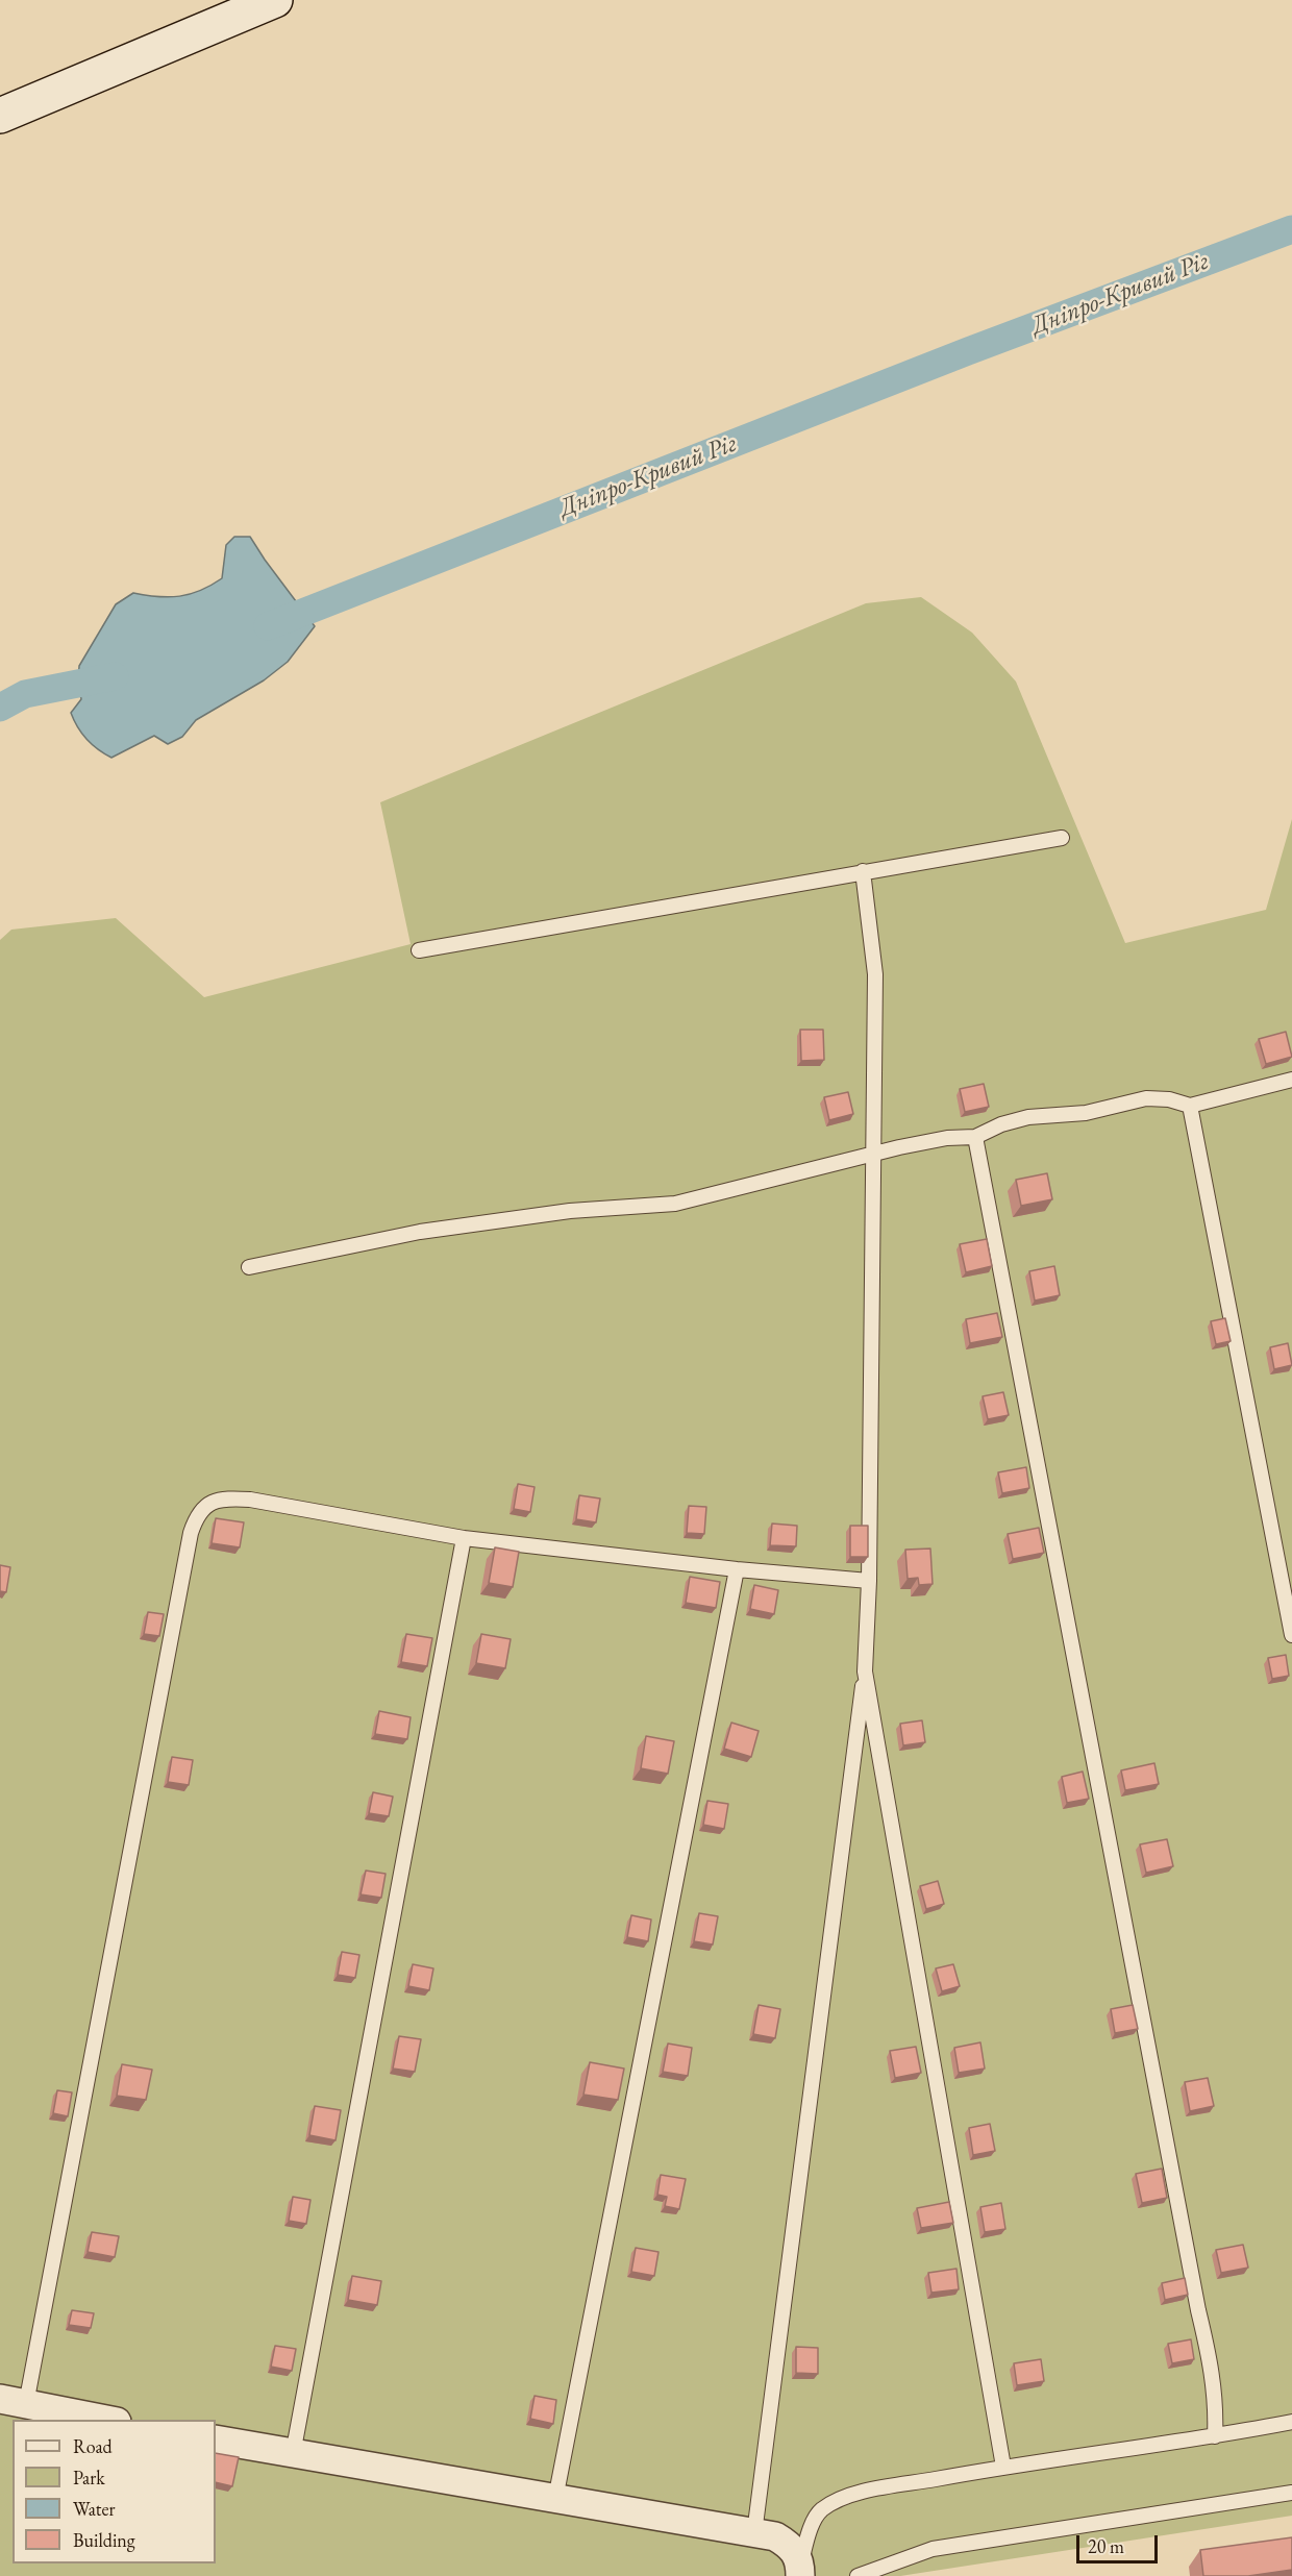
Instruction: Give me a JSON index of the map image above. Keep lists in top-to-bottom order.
{
  "water": ["Дніпро-Кривий Ріг"],
  "legend": [
    "Road",
    "Park",
    "Water",
    "Building"
  ],
  "scale_bar": "20 m"
}
